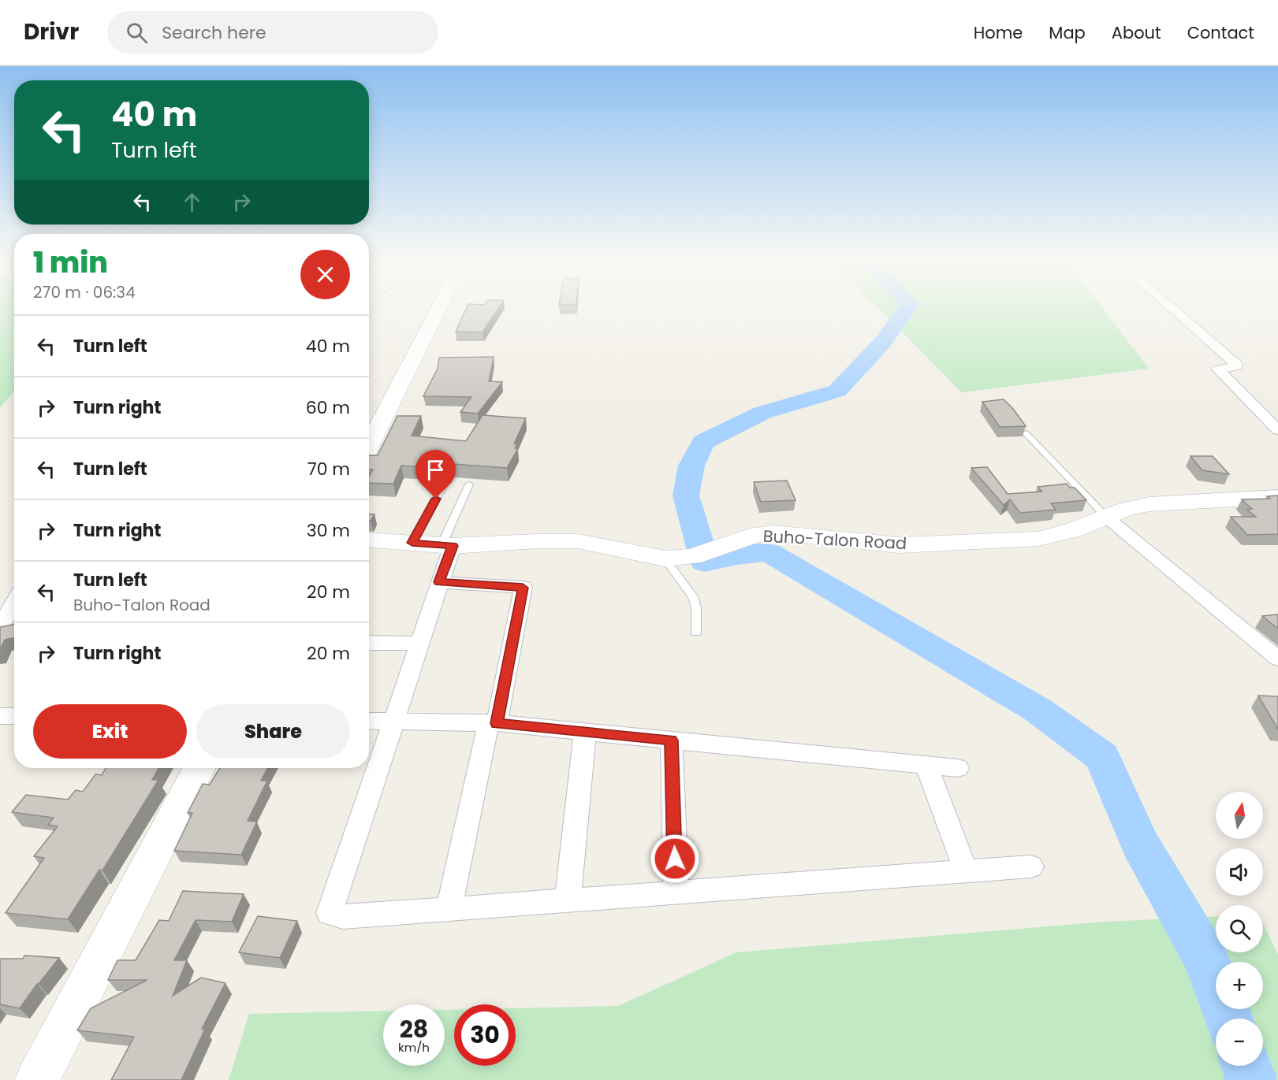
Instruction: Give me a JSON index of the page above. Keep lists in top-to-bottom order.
{
  "streets": {
    "street": ["Buho-Talon Road"]
  },
  "north": "top",
  "page": {
    "header": "Drivr",
    "search": "Search here",
    "nav": [
      "Home",
      "Map",
      "About",
      "Contact"
    ],
    "turn": ["40 m", "Turn left"],
    "heading": ["1 min", "270 m · 06:34"],
    "list": [
      {
        "name": "Turn left",
        "value": "40 m"
      },
      {
        "name": "Turn right",
        "value": "60 m"
      },
      {
        "name": "Turn left",
        "value": "70 m"
      },
      {
        "name": "Turn right",
        "value": "30 m"
      },
      {
        "name": "Turn left",
        "note": "Buho-Talon Road",
        "value": "20 m"
      },
      {
        "name": "Turn right",
        "value": "20 m"
      }
    ],
    "buttons": ["Exit", "Share"],
    "map_buttons": ["+", "−"],
    "speed": "28 km/h",
    "limit": "30"
  }
}
